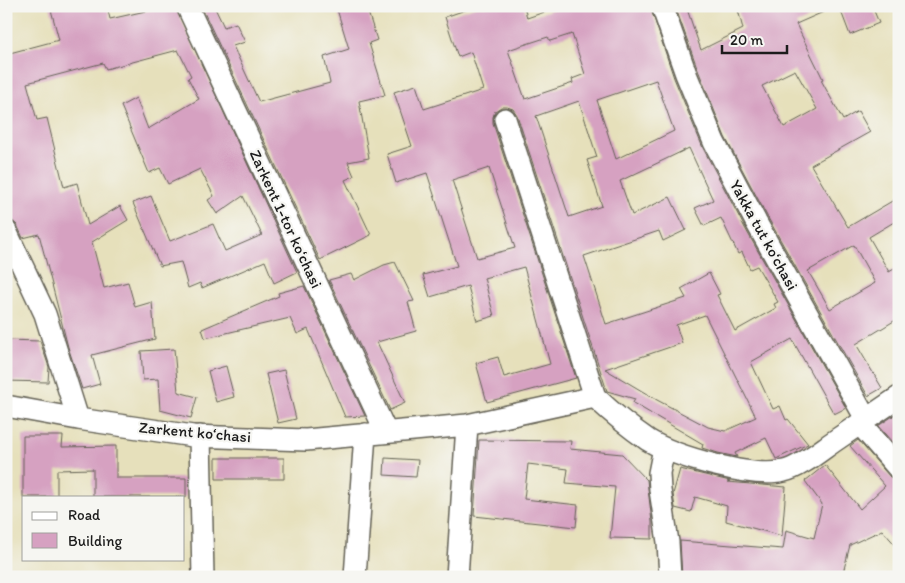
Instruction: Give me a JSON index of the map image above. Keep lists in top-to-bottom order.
{
  "streets": {
    "street": ["Zarkent 1-tor koʻchasi", "Yakka tut koʻchasi", "Zarkent koʻchasi"]
  },
  "crossings": [
    ["Zarkent 1-tor koʻchasi", "Zarkent koʻchasi"]
  ],
  "legend": ["Road", "Building"],
  "scale_bar": "20 m"
}
